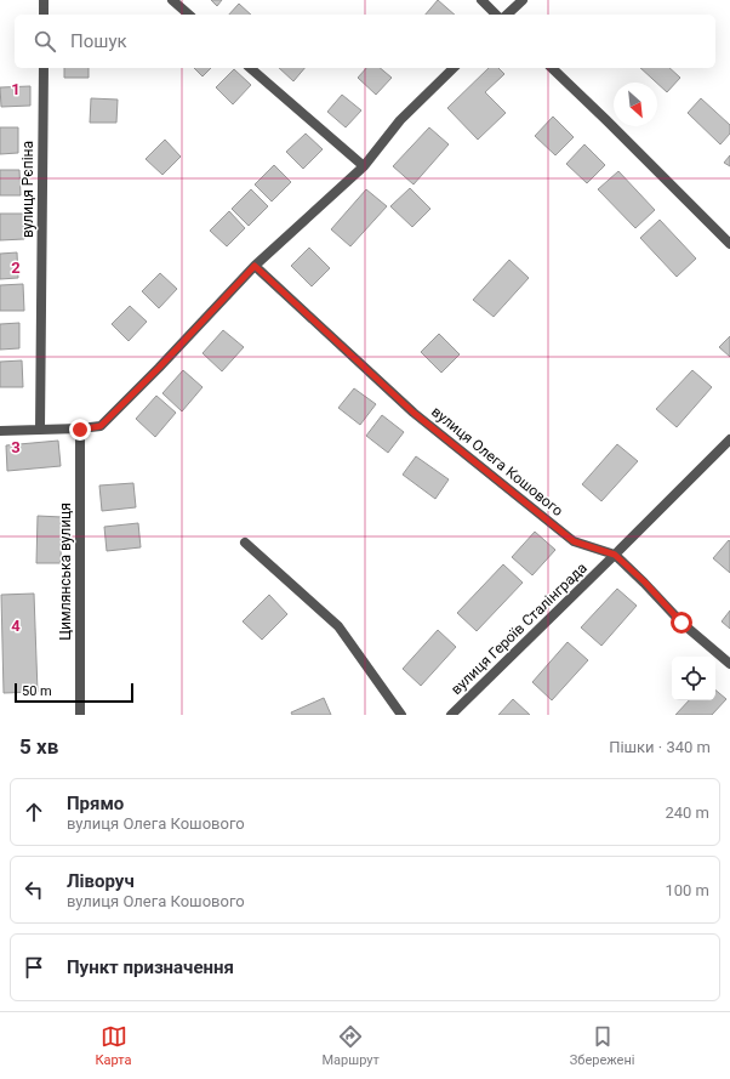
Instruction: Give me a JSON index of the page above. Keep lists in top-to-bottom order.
{
  "streets": {
    "street": [
      "вулиця Рєпіна",
      "вулиця Олега Кошового",
      "Цимлянська вулиця",
      "вулиця Героїв Сталінграда"
    ]
  },
  "crossings": [
    ["вулиця Олега Кошового", "вулиця Героїв Сталінграда"]
  ],
  "scale_bar": "50 m",
  "north": "bottom right",
  "page": {
    "search": "Пошук",
    "scale": "50 m",
    "heading": ["5 хв", "Пішки · 340 m"],
    "list": [
      ["Прямо", "вулиця Олега Кошового", "240 m"],
      ["Ліворуч", "вулиця Олега Кошового", "100 m"],
      "Пункт призначення"
    ],
    "nav": ["Карта", "Маршрут", "Збережені"]
  },
  "grid": {
    "rows": [
      "1",
      "2",
      "3",
      "4"
    ]
  }
}
